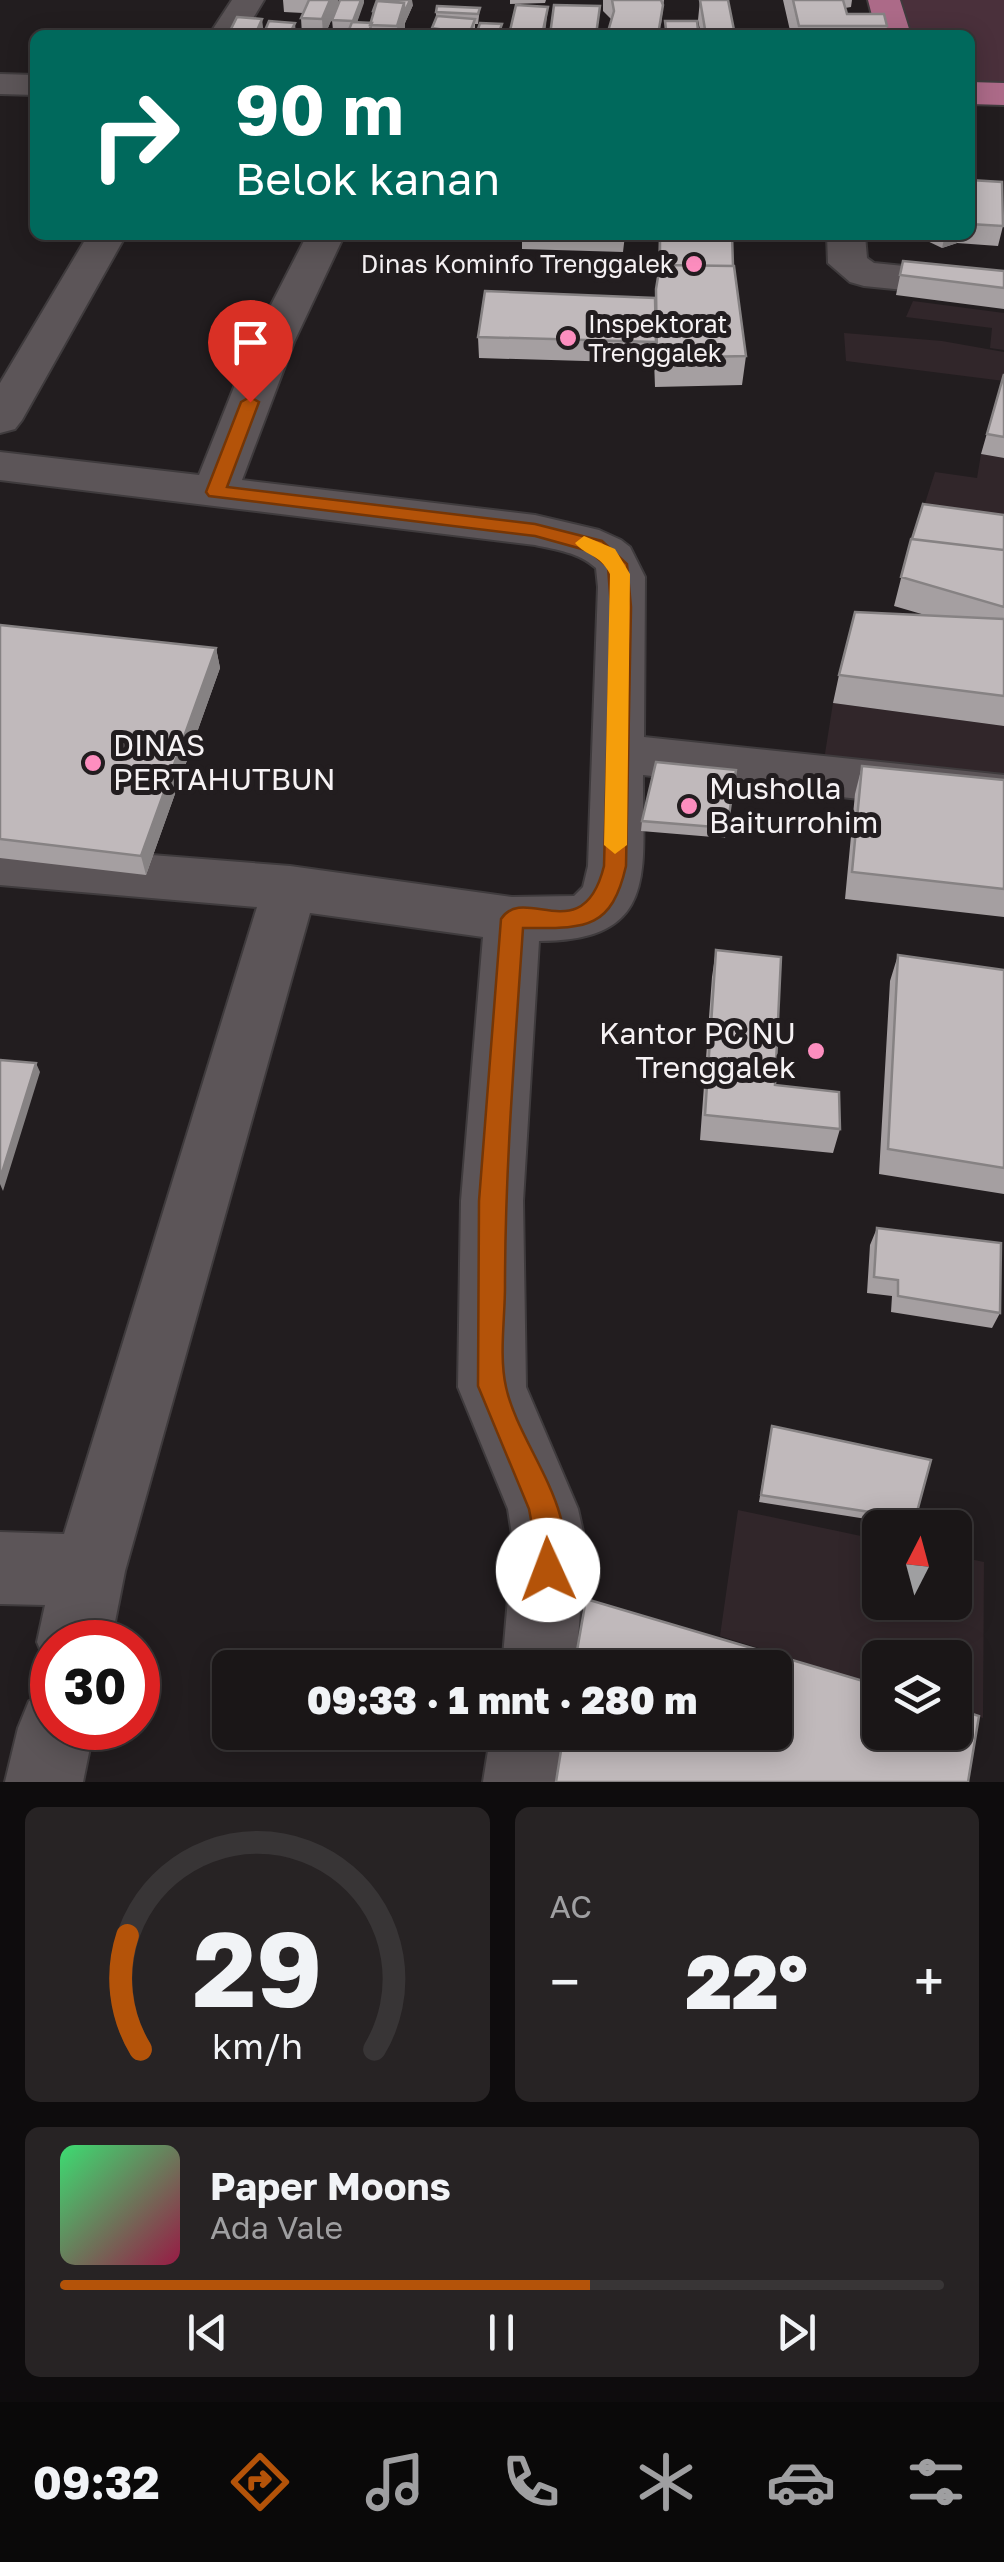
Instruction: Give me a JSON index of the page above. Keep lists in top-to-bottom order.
{
  "places": [
    "Dinas Kominfo Trenggalek",
    "Inspektorat Trenggalek",
    "DINAS PERTAHUTBUN",
    "Musholla Baiturrohim",
    "Kantor PC NU Trenggalek"
  ],
  "north": "top",
  "page": {
    "turn": ["90 m", "Belok kanan"],
    "limit": "30",
    "trip": "09:33 · 1 mnt · 280 m",
    "tile": "AC",
    "heat": ["−", "22°", "+"],
    "song": ["Paper Moons", "Ada Vale"],
    "tabs": "09:32",
    "gauge": ["29", "km/h"]
  }
}
